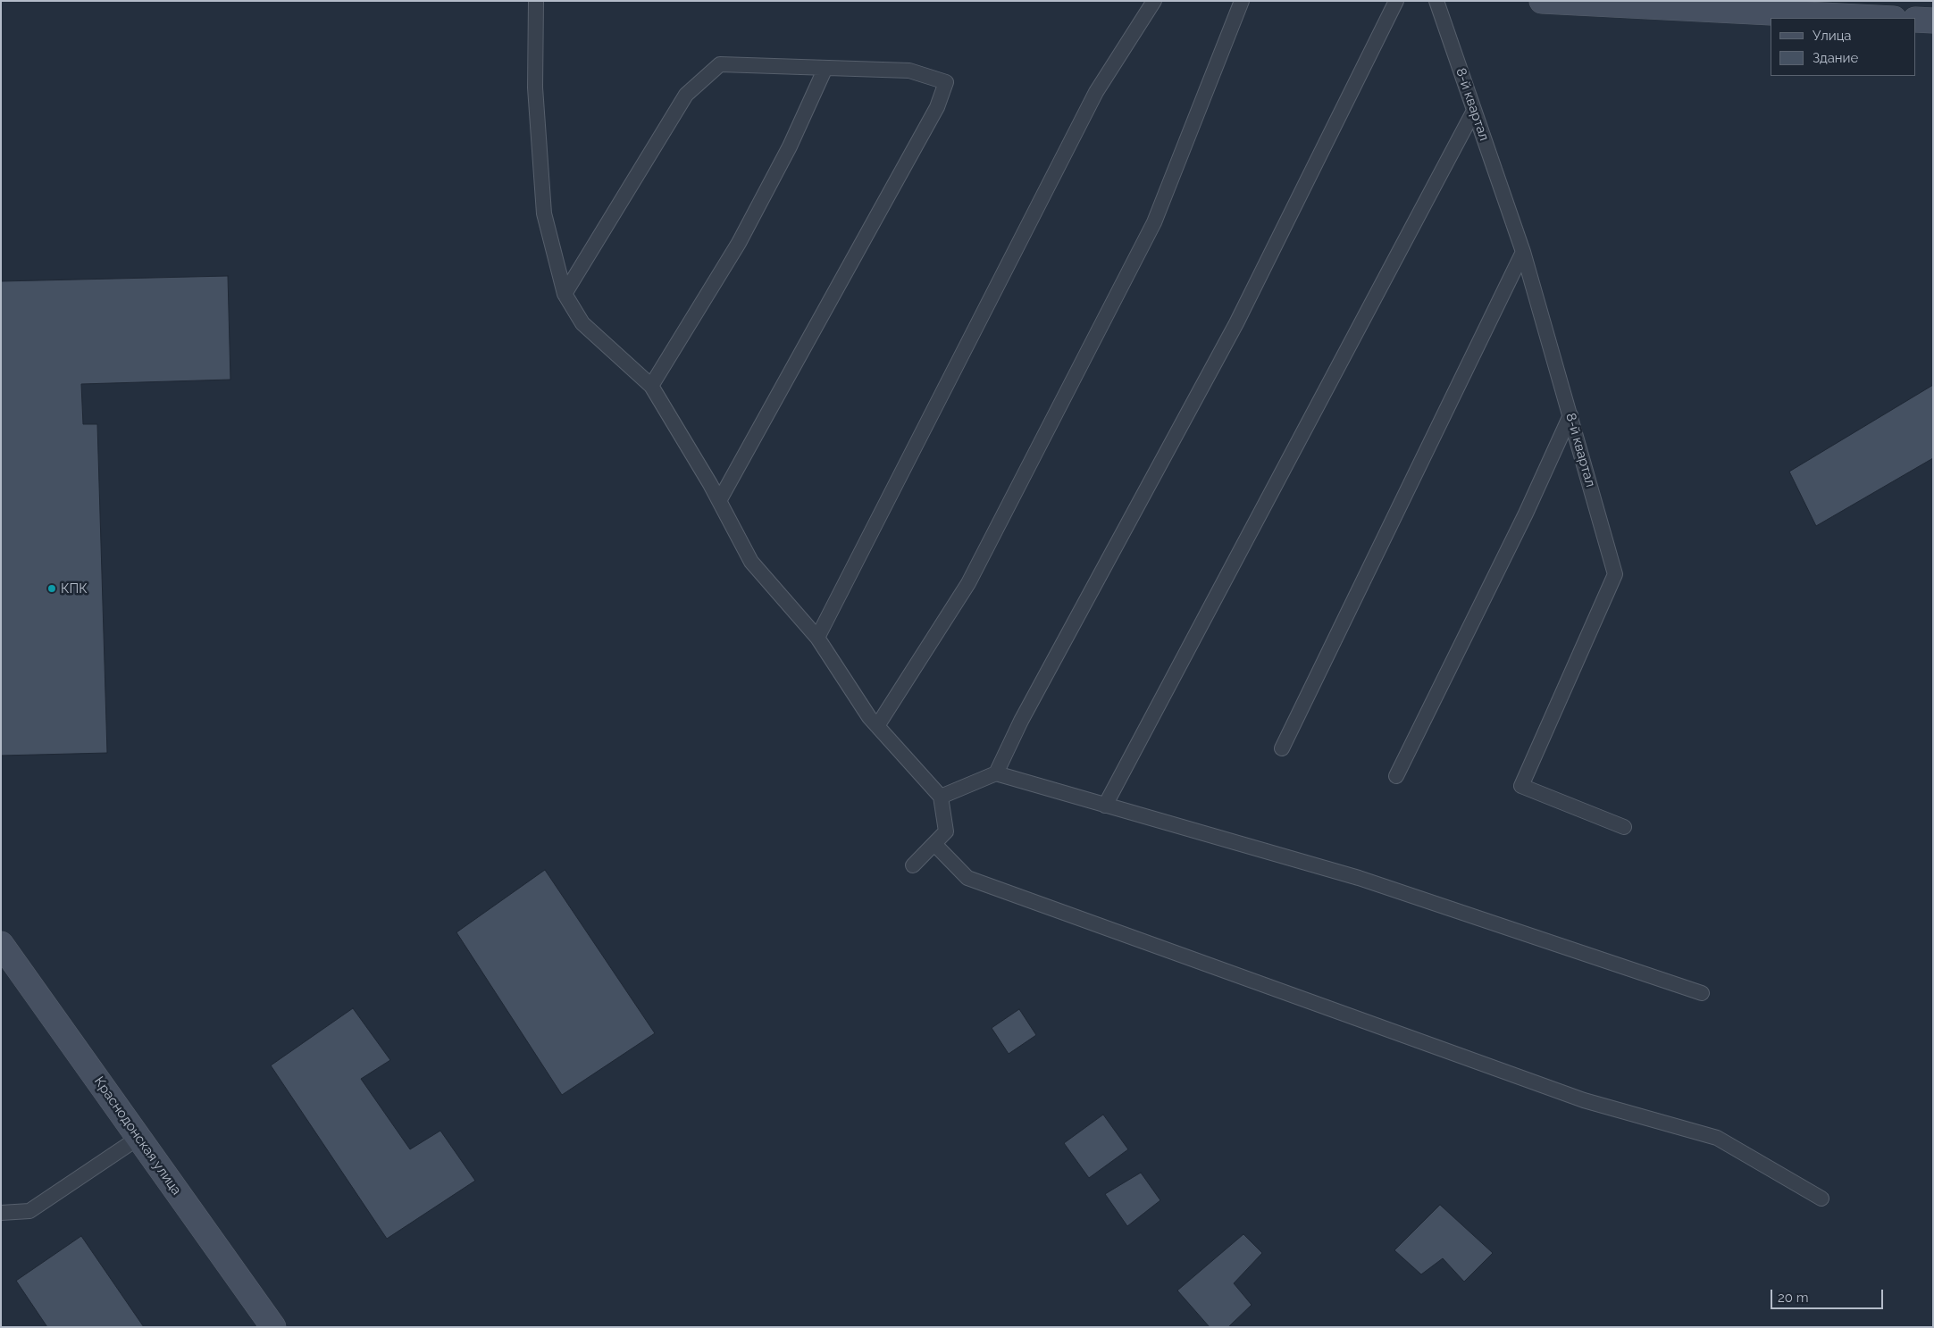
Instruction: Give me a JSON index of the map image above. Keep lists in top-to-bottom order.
{
  "streets": {
    "street": ["Краснодонская улица"],
    "lane": ["8-й квартал"]
  },
  "places": ["КПК"],
  "legend": ["Улица", "Здание"],
  "scale_bar": "20 m"
}
